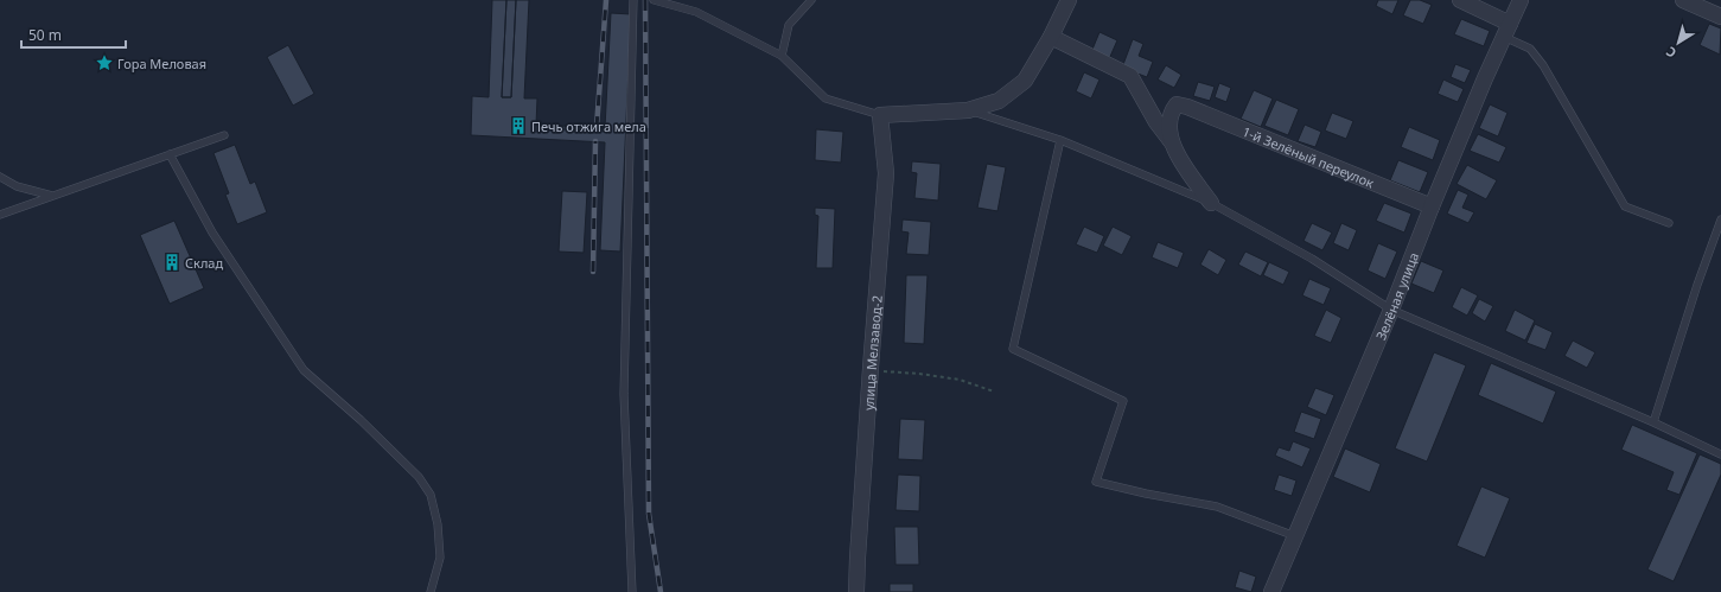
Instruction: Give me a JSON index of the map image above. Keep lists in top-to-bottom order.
{
  "streets": {
    "street": ["1-й Зелёный переулок", "Зелёная улица", "улица Мелзавод-2"]
  },
  "crossings": [
    ["1-й Зелёный переулок", "Зелёная улица"]
  ],
  "places": {
    "place": ["Гора Меловая"],
    "building": ["Печь отжига мела", "Склад"]
  },
  "scale_bar": "50 m",
  "north": "bottom left"
}
